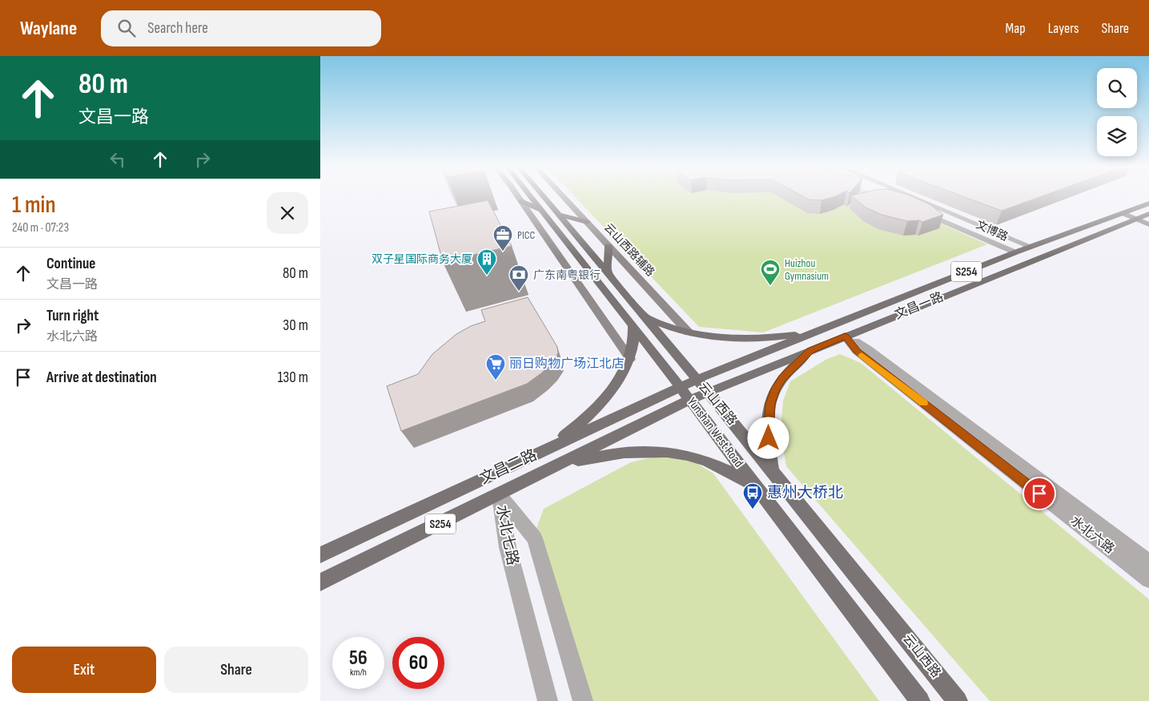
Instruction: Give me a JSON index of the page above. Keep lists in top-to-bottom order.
{
  "streets": {
    "main road": [
      "云山西路辅路",
      "S254",
      "文昌一路",
      "云山西路",
      "Yunshan West Road",
      "文昌二路"
    ],
    "street": ["文博路", "水北七路", "水北六路"]
  },
  "crossings": [
    ["文博路", "文昌一路"],
    ["文昌一路", "云山西路"],
    ["文昌一路", "Yunshan West Road"],
    ["文昌一路", "文昌二路"],
    ["文昌一路", "水北六路"],
    ["云山西路", "文昌二路"],
    ["Yunshan West Road", "文昌二路"],
    ["文昌二路", "水北七路"]
  ],
  "places": {
    "office": ["PICC"],
    "building": ["双子星国际商务大厦"],
    "sports": ["Huizhou Gymnasium"],
    "bank": ["广东南粤银行"],
    "supermarket": ["丽日购物广场江北店"],
    "bus stop": ["惠州大桥北"]
  },
  "page": {
    "header": "Waylane",
    "search": "Search here",
    "nav": ["Map", "Layers", "Share"],
    "turn": ["80 m", "文昌一路"],
    "heading": ["1 min", "240 m · 07:23"],
    "list": [
      {
        "name": "Continue",
        "note": "文昌一路",
        "value": "80 m"
      },
      {
        "name": "Turn right",
        "note": "水北六路",
        "value": "30 m"
      },
      {
        "name": "Arrive at destination",
        "value": "130 m"
      }
    ],
    "speed": "56 km/h",
    "limit": "60",
    "buttons": ["Exit", "Share"]
  }
}
